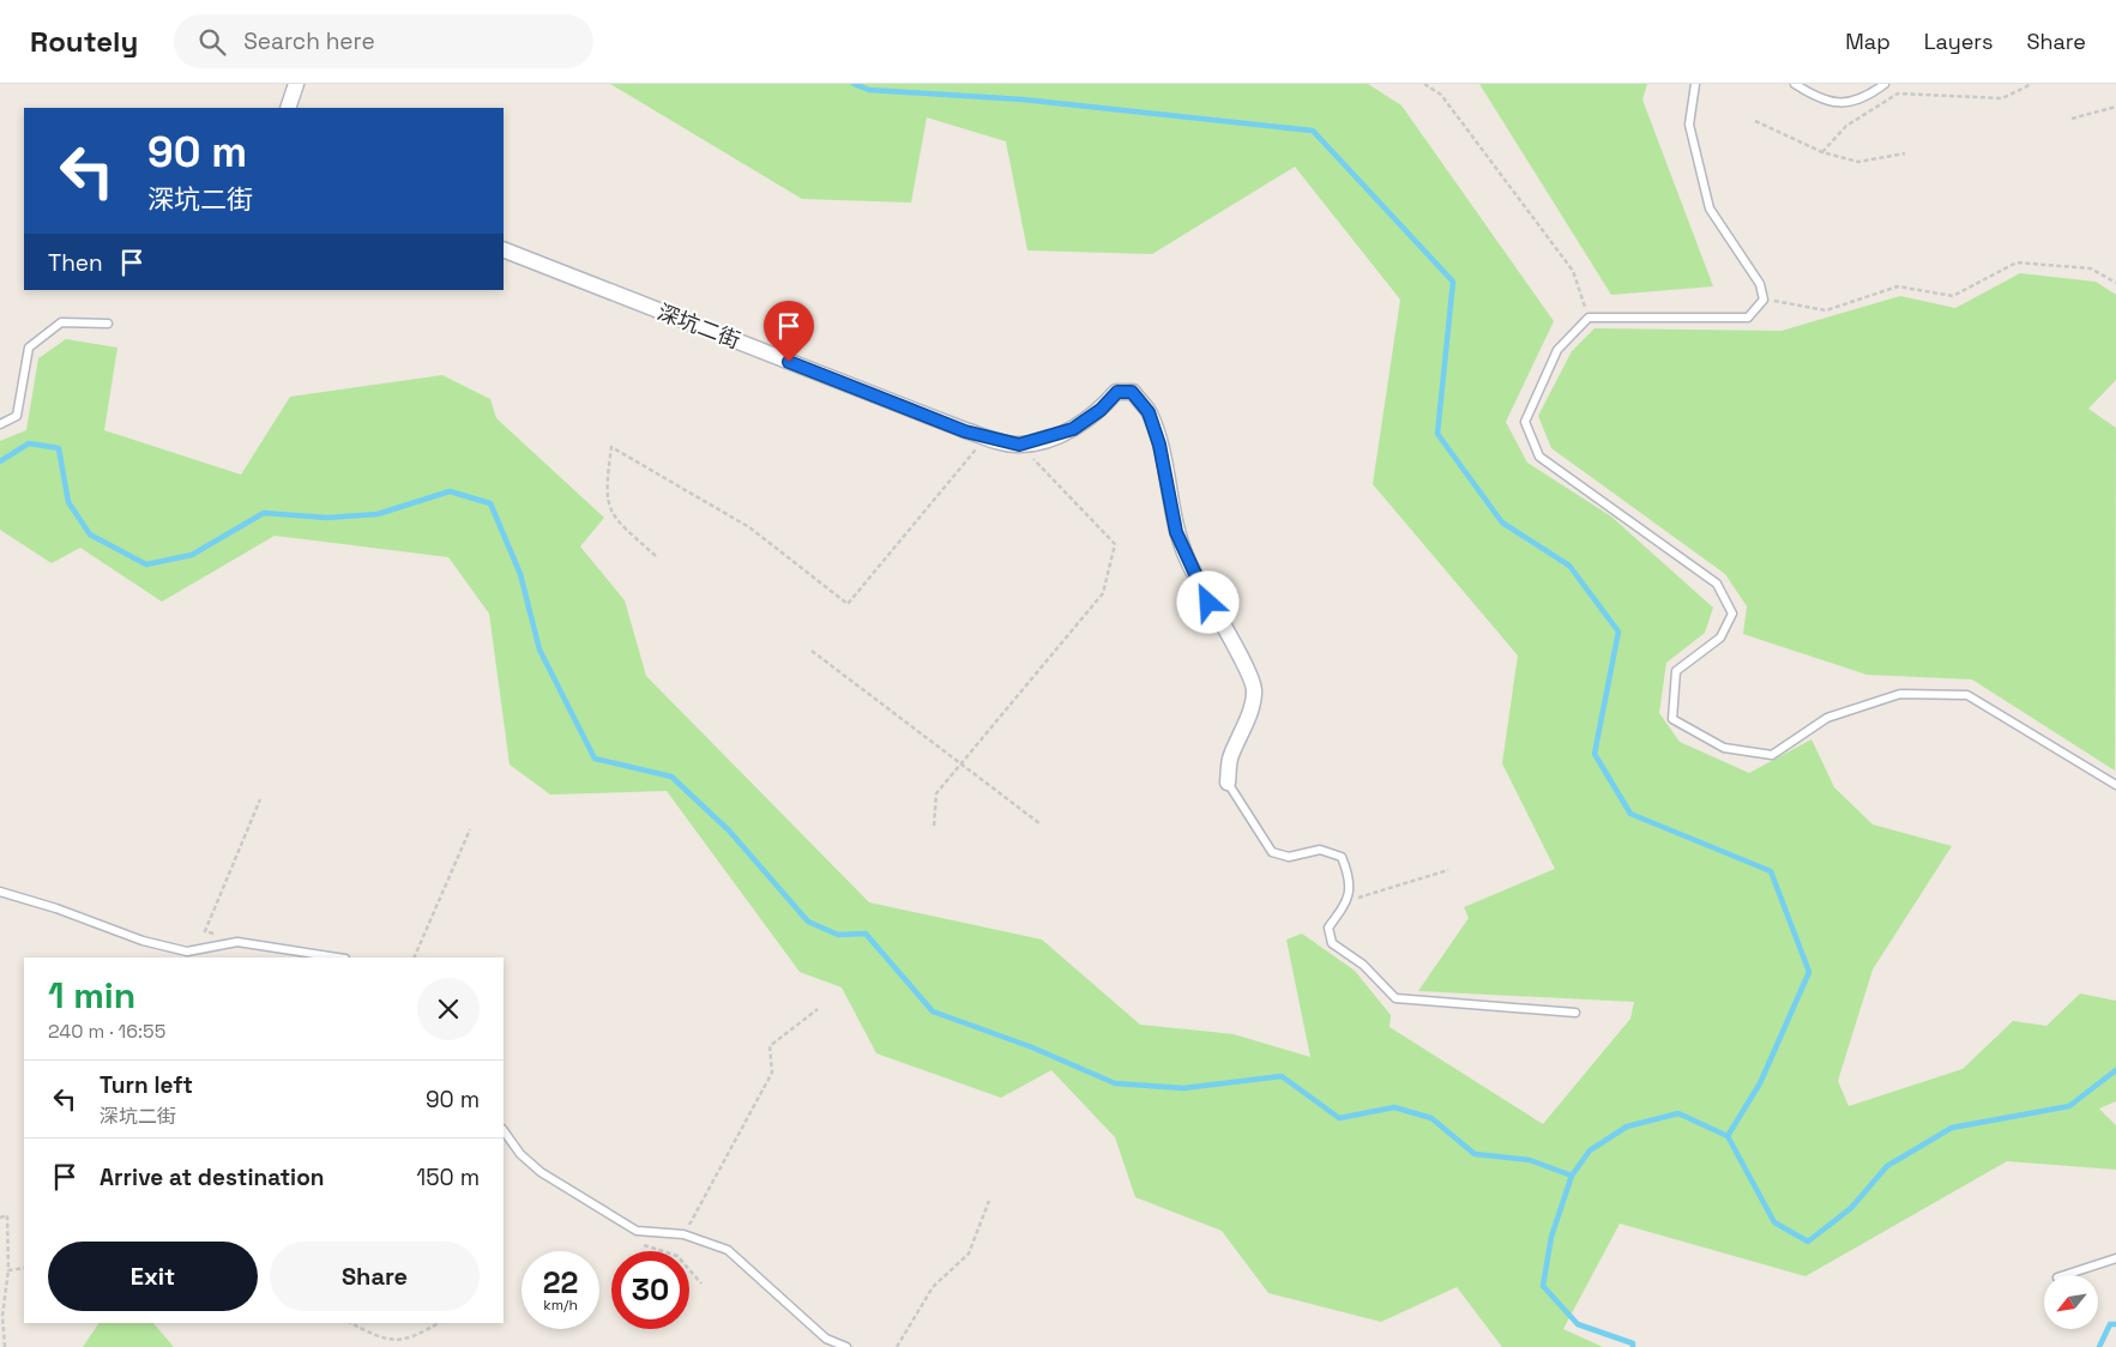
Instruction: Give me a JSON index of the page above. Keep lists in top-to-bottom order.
{
  "streets": {
    "street": ["深坑二街"]
  },
  "north": "bottom left",
  "page": {
    "header": "Routely",
    "search": "Search here",
    "nav": ["Map", "Layers", "Share"],
    "turn": ["90 m", "深坑二街"],
    "then": "Then",
    "heading": ["1 min", "240 m · 16:55"],
    "list": [
      {
        "name": "Turn left",
        "note": "深坑二街",
        "value": "90 m"
      },
      {
        "name": "Arrive at destination",
        "value": "150 m"
      }
    ],
    "buttons": ["Exit", "Share"],
    "speed": "22 km/h",
    "limit": "30"
  }
}
